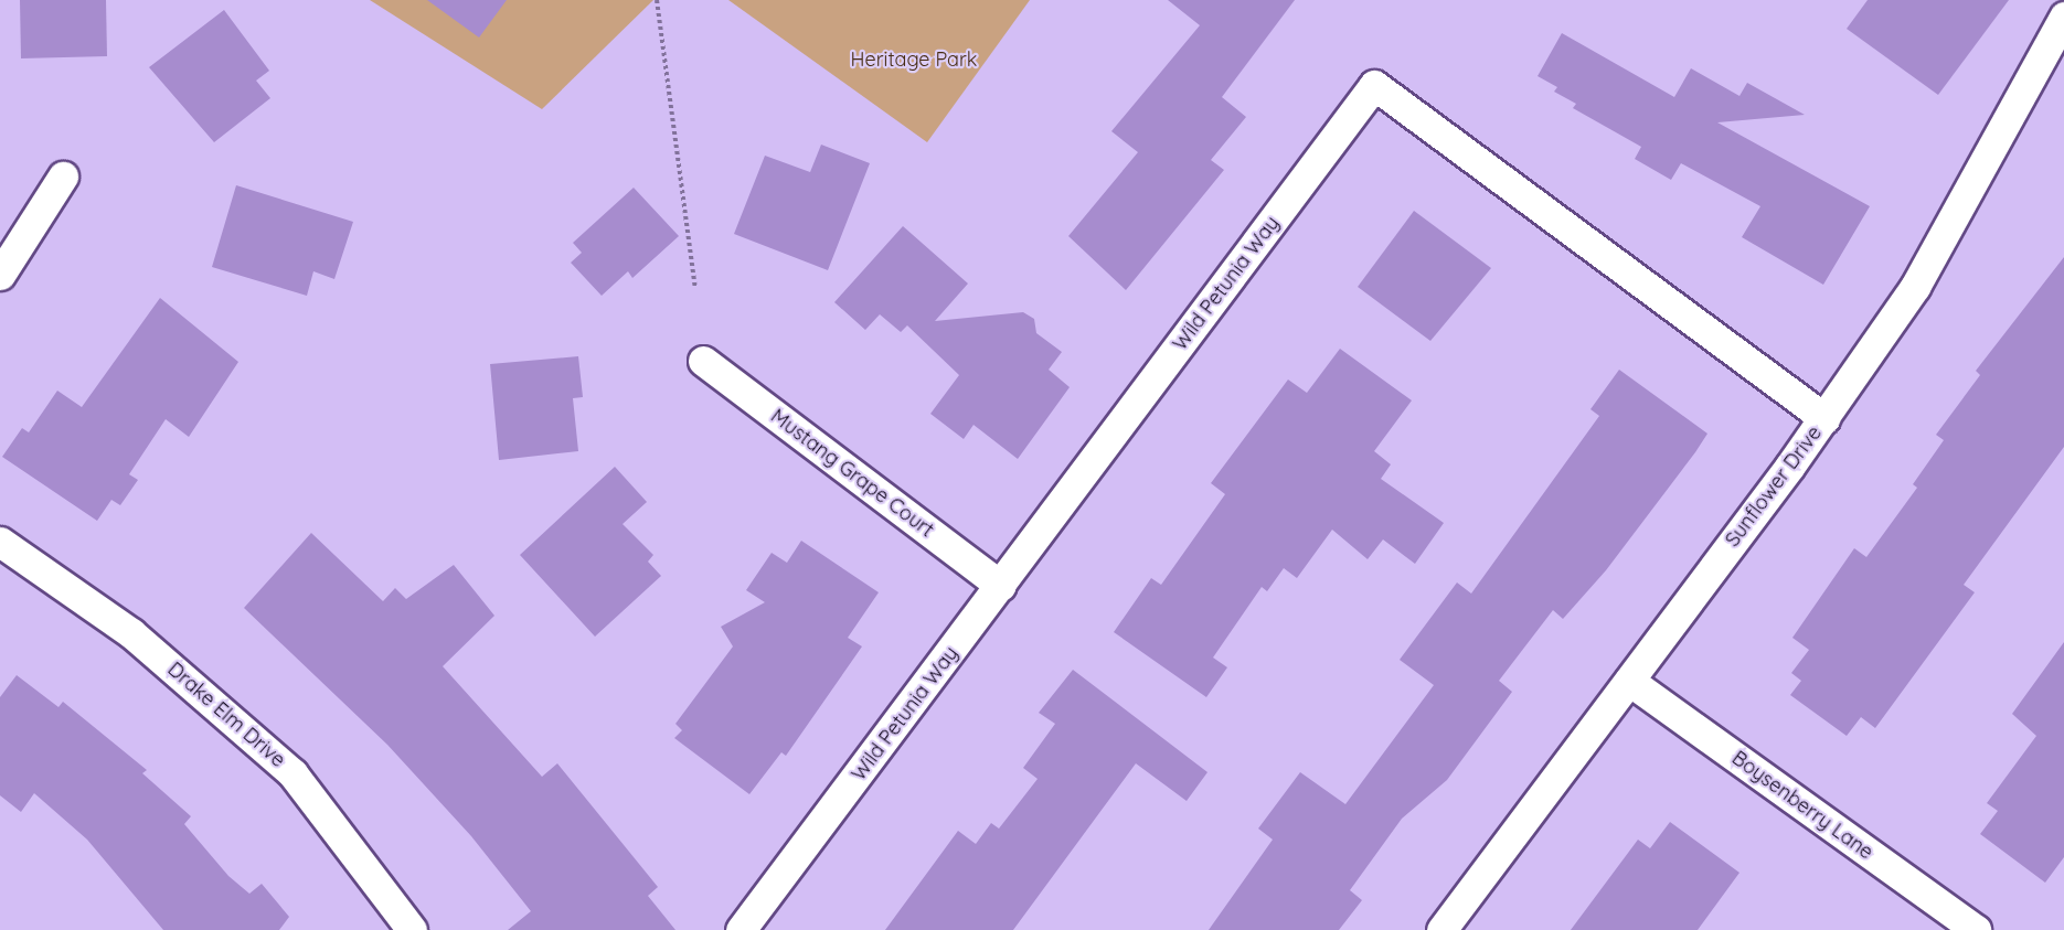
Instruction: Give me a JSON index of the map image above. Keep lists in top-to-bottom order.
{
  "streets": {
    "street": [
      "Wild Petunia Way",
      "Mustang Grape Court",
      "Sunflower Drive",
      "Drake Elm Drive",
      "Boysenberry Lane"
    ]
  },
  "crossings": [
    ["Wild Petunia Way", "Mustang Grape Court"],
    ["Wild Petunia Way", "Sunflower Drive"],
    ["Sunflower Drive", "Boysenberry Lane"]
  ],
  "parks": ["Heritage Park"]
}
